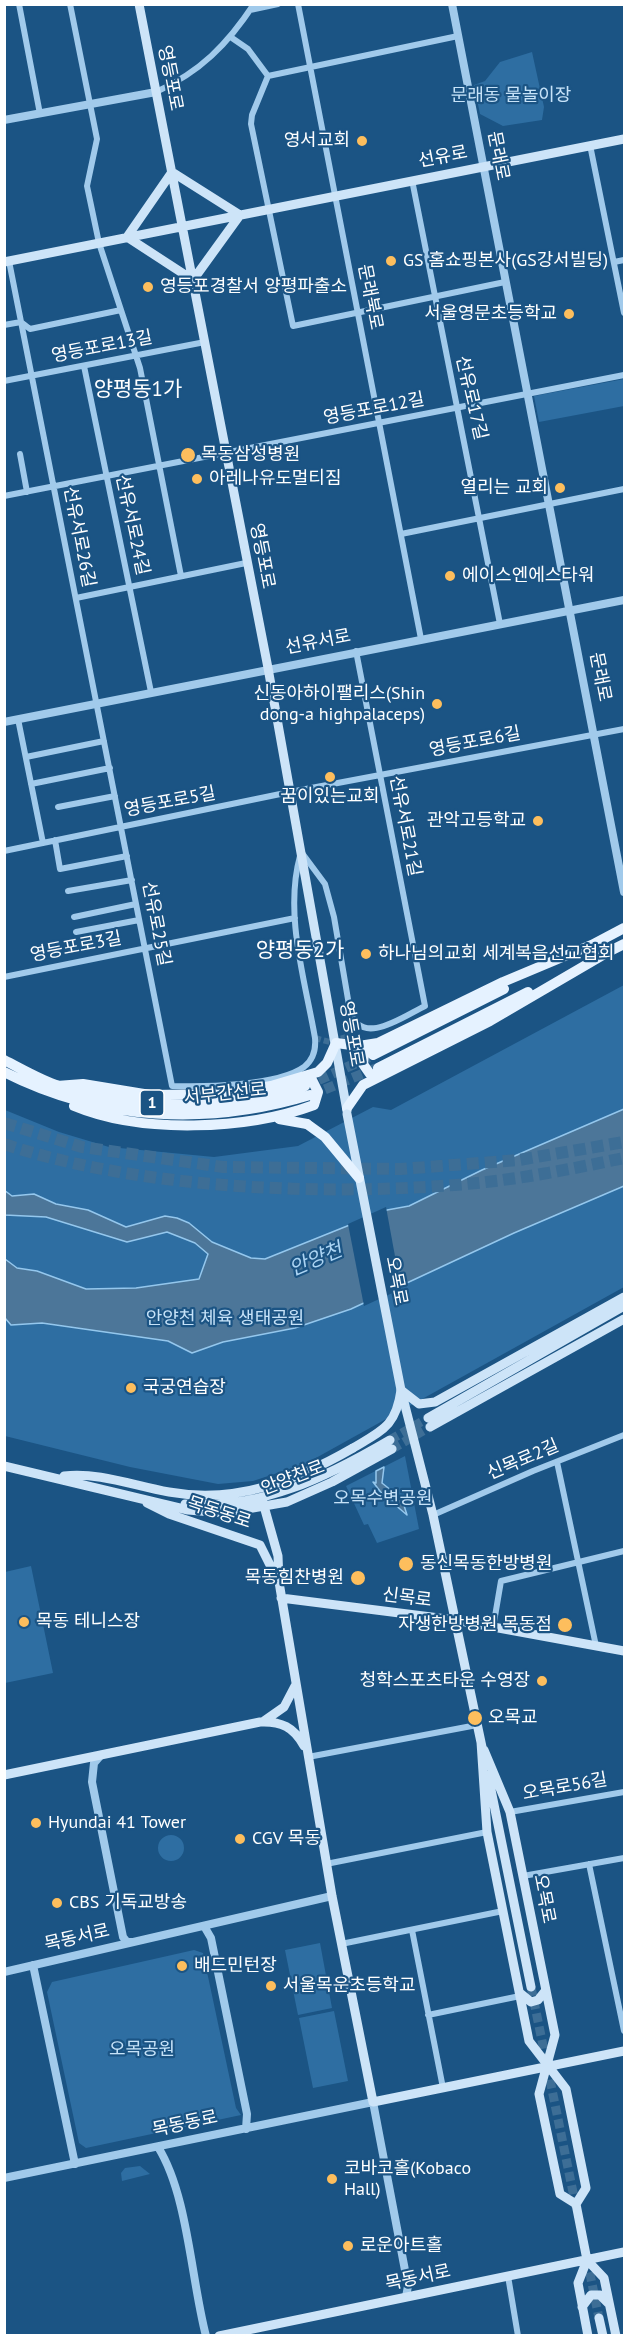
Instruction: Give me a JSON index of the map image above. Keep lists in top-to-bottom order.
{
  "streets": {
    "main road": [
      "영등포로",
      "선유로",
      "서부간선로",
      "1",
      "오목로",
      "안양천로",
      "목동동로",
      "신목로",
      "목동서로"
    ],
    "street": [
      "문래로",
      "문래북로",
      "영등포로13길",
      "선유로17길",
      "영등포로12길",
      "선유서로24길",
      "선유서로26길",
      "선유서로",
      "영등포로6길",
      "영등포로5길",
      "선유서로21길",
      "선유로25길",
      "영등포로3길",
      "신목로2길",
      "오목로56길"
    ]
  },
  "crossings": [
    ["영등포로", "선유로"],
    ["영등포로", "영등포로13길"],
    ["영등포로", "영등포로12길"],
    ["영등포로", "선유서로"],
    ["영등포로", "영등포로6길"],
    ["영등포로", "영등포로5길"],
    ["영등포로", "선유서로21길"],
    ["영등포로", "오목로"],
    ["문래로", "선유로"],
    ["문래로", "영등포로12길"],
    ["문래로", "선유서로"],
    ["문래로", "영등포로6길"],
    ["선유로", "문래북로"],
    ["선유로", "선유로17길"],
    ["문래북로", "영등포로12길"],
    ["문래북로", "선유서로"],
    ["영등포로13길", "선유서로24길"],
    ["영등포로13길", "선유서로26길"],
    ["선유로17길", "영등포로12길"],
    ["선유로17길", "선유서로"],
    ["영등포로12길", "선유서로24길"],
    ["영등포로12길", "선유서로26길"],
    ["선유서로24길", "선유서로"],
    ["선유서로26길", "선유서로"],
    ["선유서로26길", "선유로25길"],
    ["선유서로", "선유서로21길"],
    ["선유서로", "선유로25길"],
    ["영등포로6길", "영등포로5길"],
    ["영등포로6길", "선유서로21길"],
    ["영등포로5길", "선유로25길"],
    ["선유로25길", "영등포로3길"],
    ["오목로", "신목로2길"],
    ["오목로", "목동동로"],
    ["오목로", "신목로"],
    ["오목로", "오목로56길"],
    ["오목로", "목동서로"],
    ["안양천로", "목동동로"],
    ["목동동로", "신목로"],
    ["목동동로", "목동서로"]
  ],
  "districts": ["양평동1가", "양평동2가"],
  "water": ["안양천"],
  "parks": [
    "문래동 물놀이장",
    "안양천 체육 생태공원",
    "오목수변공원",
    "오목공원"
  ],
  "places": [
    "영서교회",
    "GS 홈쇼핑본사(GS강서빌딩)",
    "영등포경찰서 양평파출소",
    "서울영문초등학교",
    "목동삼성병원",
    "아레나유도멀티짐",
    "열리는 교회",
    "에이스엔에스타워",
    "신동아하이팰리스(Shin dong-a highpalaceps)",
    "꿈이있는교회",
    "관악고등학교",
    "하나님의교회 세계복음선교협회",
    "국궁연습장",
    "동신목동한방병원",
    "목동힘찬병원",
    "목동 테니스장",
    "자생한방병원 목동점",
    "청학스포츠타운 수영장",
    "오목교",
    "Hyundai 41 Tower",
    "CGV 목동",
    "CBS 기독교방송",
    "배드민턴장",
    "서울목운초등학교",
    "코바코홀(Kobaco Hall)",
    "로운아트홀"
  ]
}
